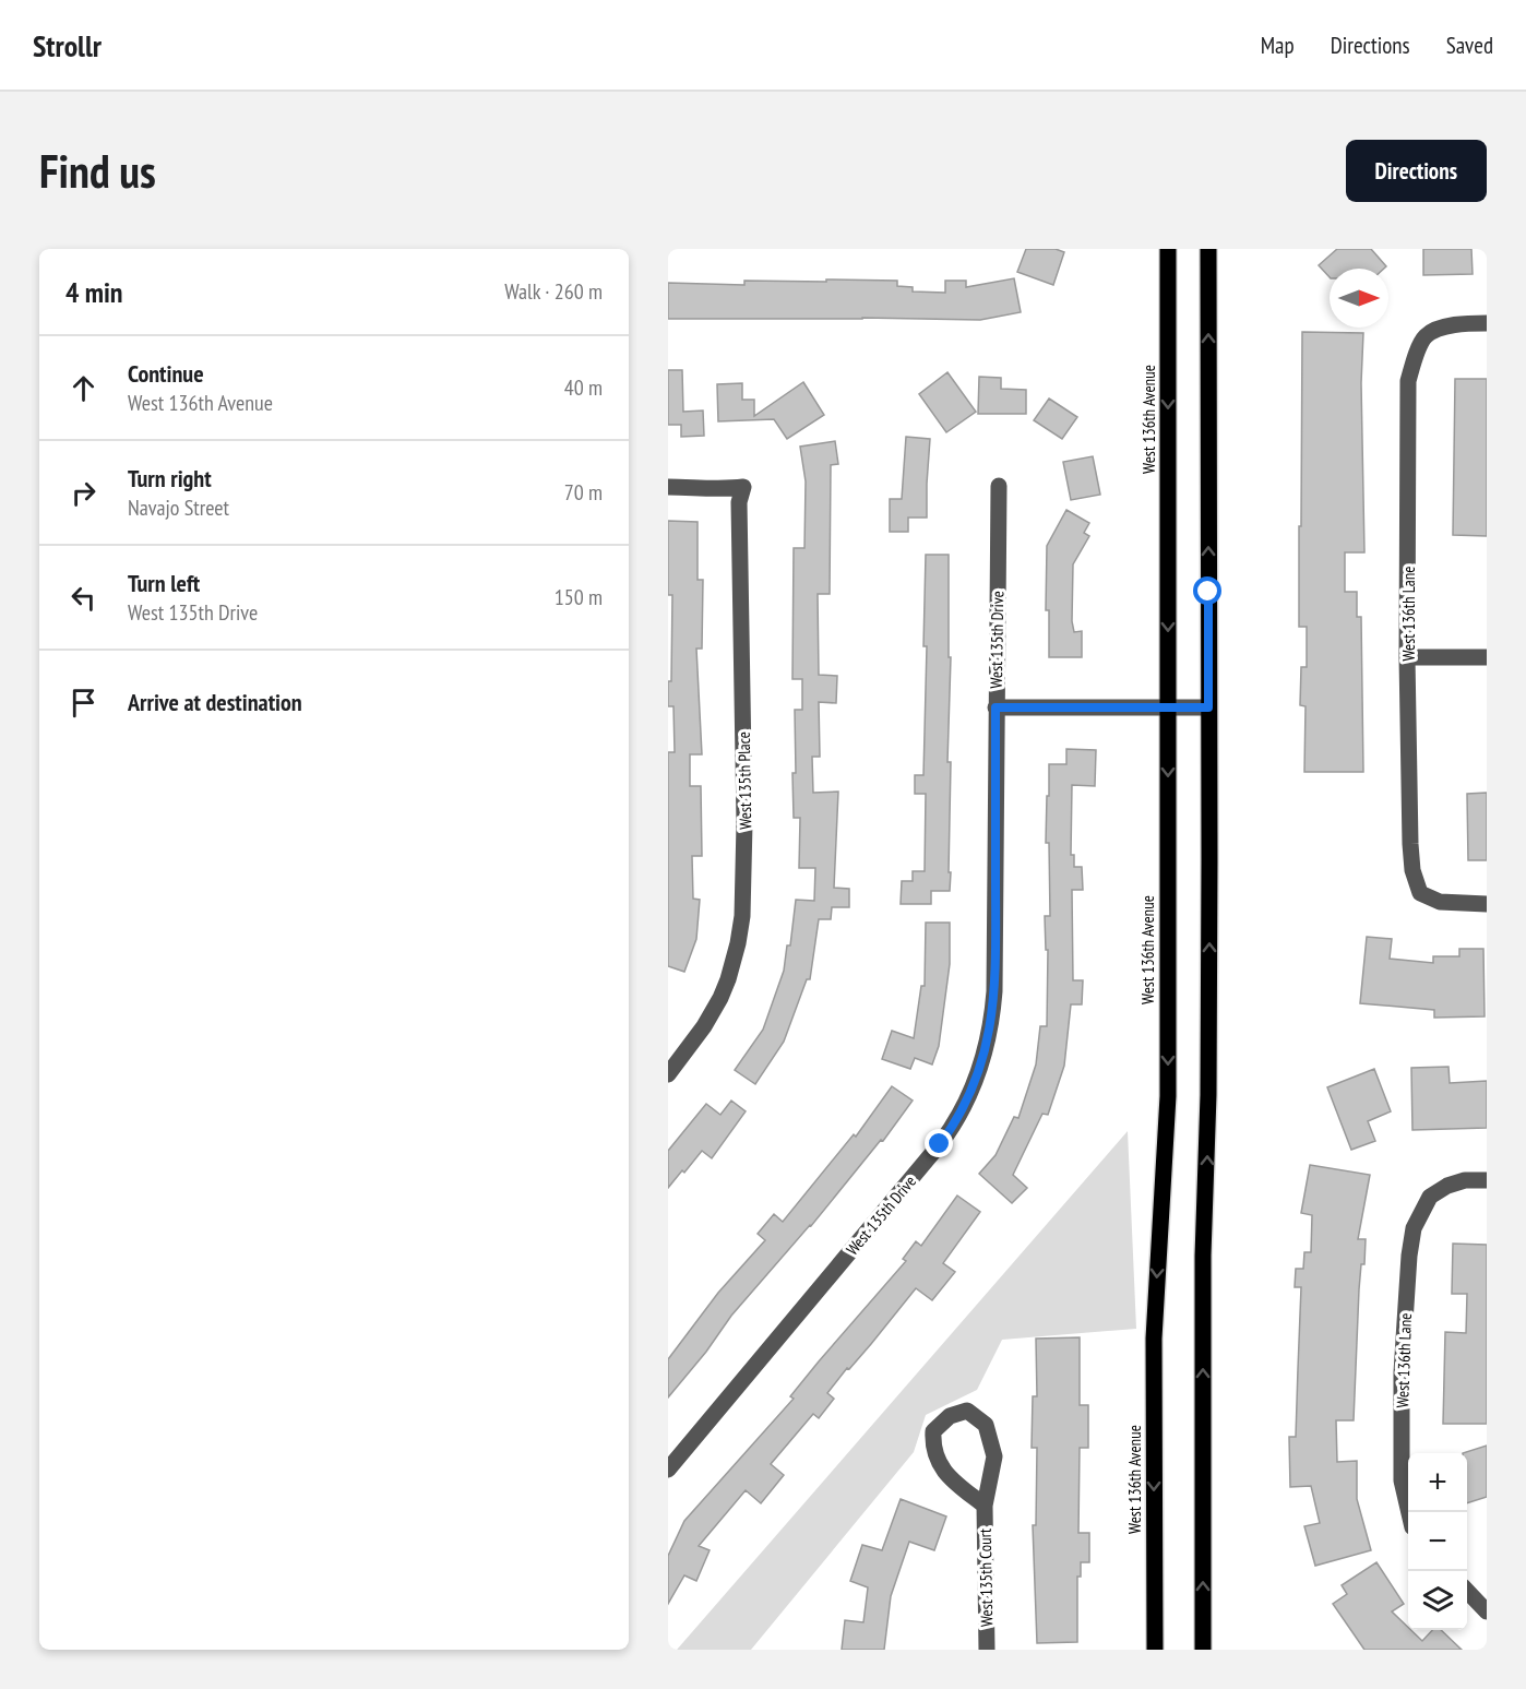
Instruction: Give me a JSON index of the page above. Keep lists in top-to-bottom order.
{
  "streets": {
    "main road": ["West 136th Avenue"],
    "street": [
      "West 136th Lane",
      "West 135th Drive",
      "West 135th Place",
      "West 135th Court"
    ]
  },
  "north": "right",
  "page": {
    "header": "Strollr",
    "nav": ["Map", "Directions", "Saved"],
    "buttons": "Directions",
    "title": "Find us",
    "heading": ["4 min", "Walk · 260 m"],
    "list": [
      ["Continue", "West 136th Avenue", "40 m"],
      ["Turn right", "Navajo Street", "70 m"],
      ["Turn left", "West 135th Drive", "150 m"],
      "Arrive at destination"
    ],
    "map_buttons": ["+", "−"]
  }
}
